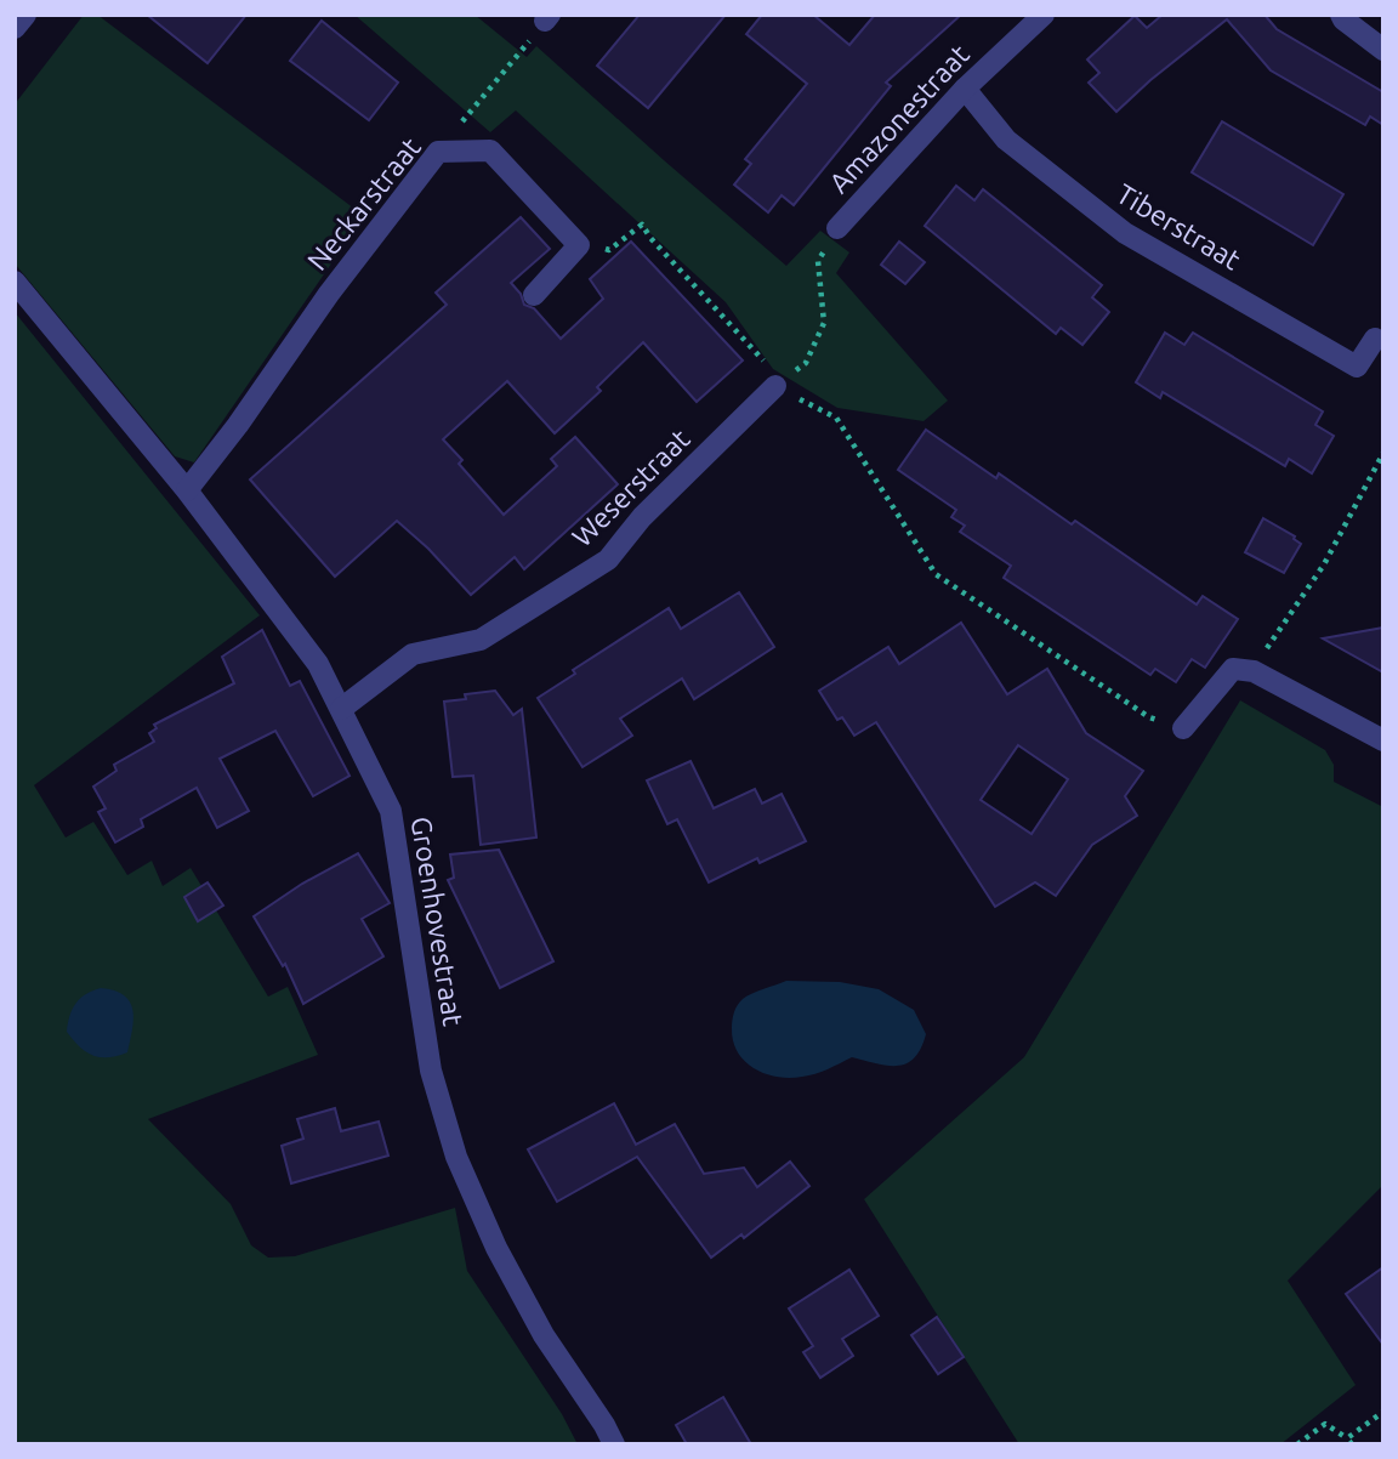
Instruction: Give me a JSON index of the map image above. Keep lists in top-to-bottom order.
{
  "streets": {
    "street": [
      "Amazonestraat",
      "Neckarstraat",
      "Tiberstraat",
      "Weserstraat",
      "Groenhovestraat"
    ]
  },
  "crossings": [
    ["Amazonestraat", "Tiberstraat"],
    ["Neckarstraat", "Groenhovestraat"],
    ["Weserstraat", "Groenhovestraat"]
  ]
}
